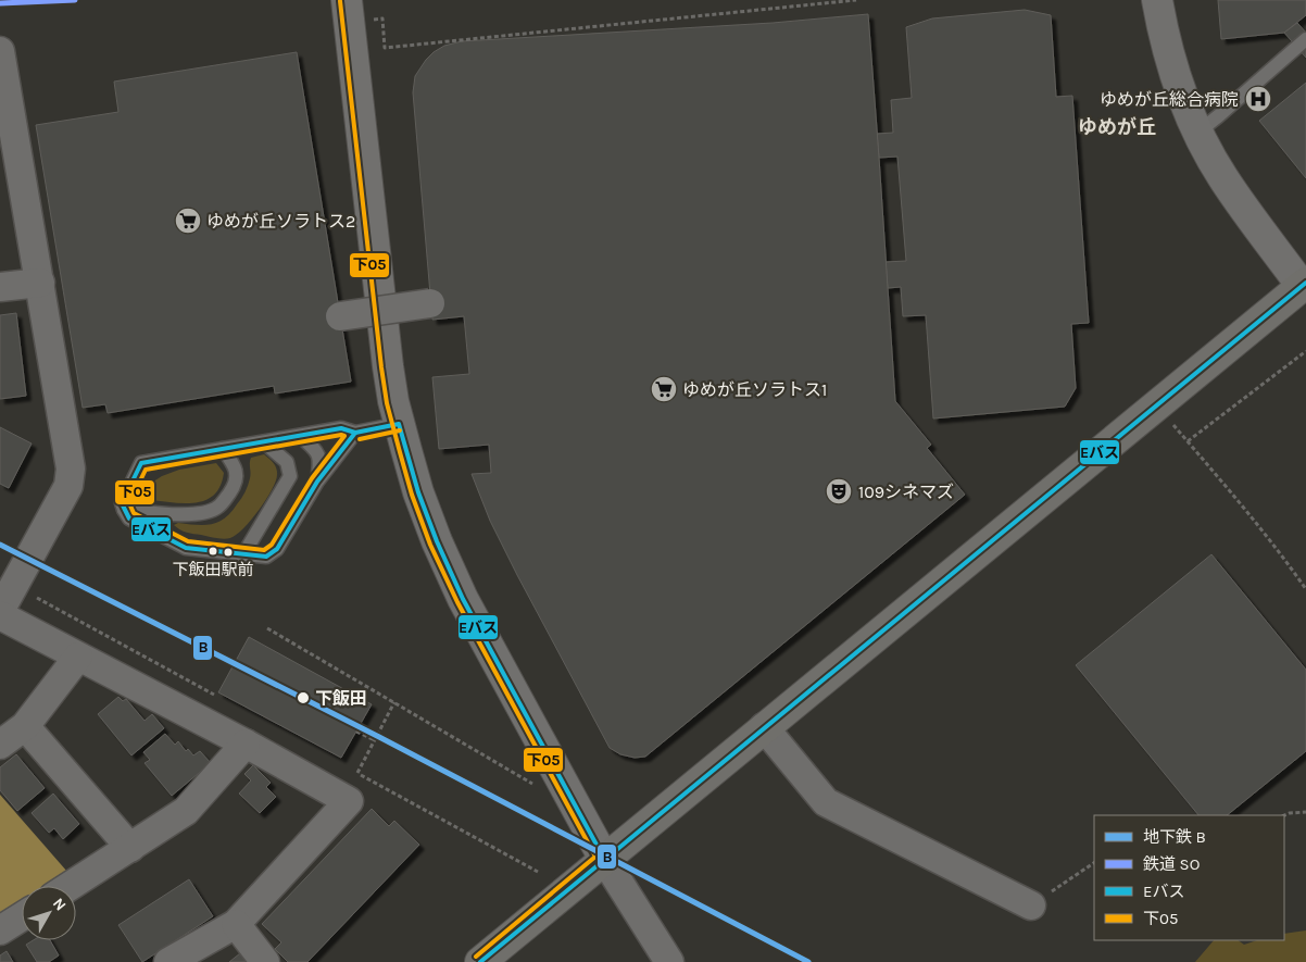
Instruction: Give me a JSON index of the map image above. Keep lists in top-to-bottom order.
{
  "districts": ["ゆめが丘"],
  "places": {
    "hospital": ["ゆめが丘総合病院"],
    "supermarket": ["ゆめが丘ソラトス2", "ゆめが丘ソラトス1"],
    "theatre": ["109シネマズ"],
    "other": ["下飯田駅前", "下飯田"]
  },
  "lines": [
    "rail line SO",
    "transit line 下05",
    "transit line Eバス",
    "metro line B"
  ],
  "legend": [
    "地下鉄 B",
    "鉄道 SO",
    "Eバス",
    "下05"
  ],
  "north": "top right"
}
